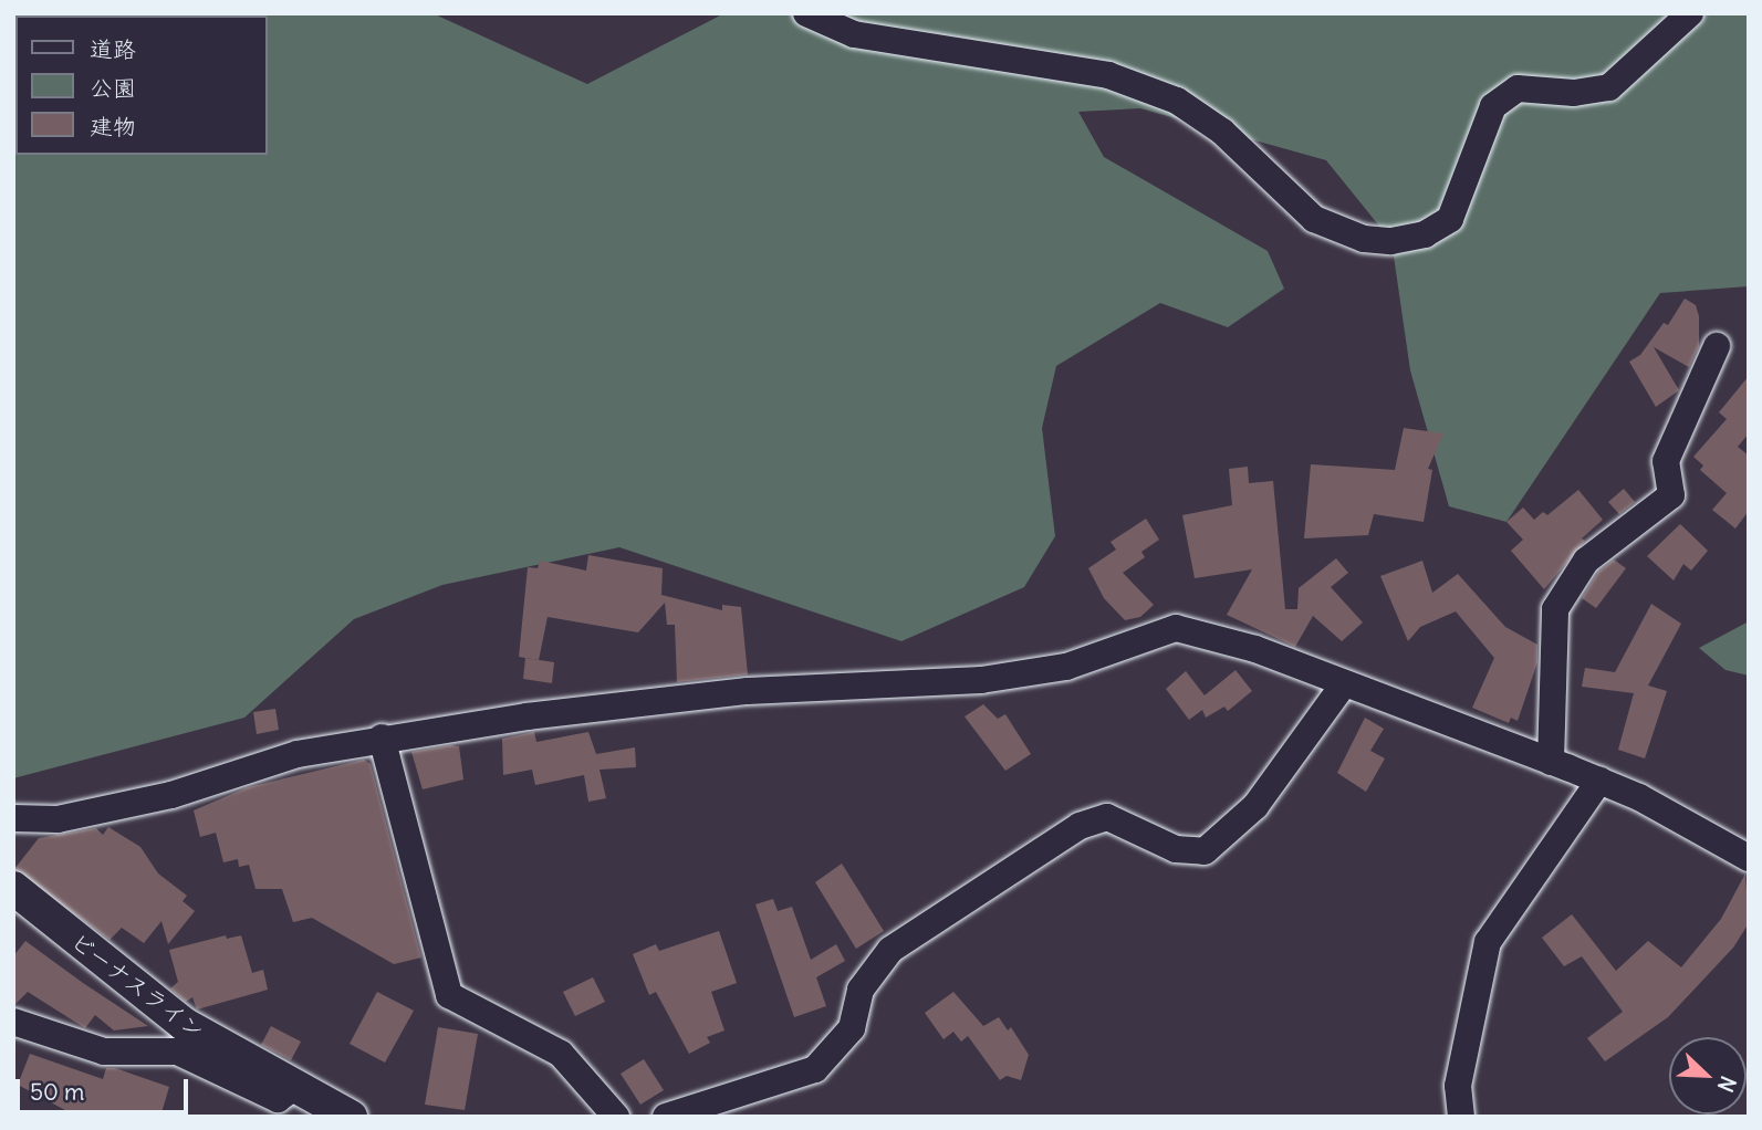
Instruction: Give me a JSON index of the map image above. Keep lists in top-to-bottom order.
{
  "streets": {
    "main road": ["ビーナスライン"]
  },
  "legend": ["道路", "公園", "建物"],
  "scale_bar": "50 m",
  "north": "bottom right"
}
